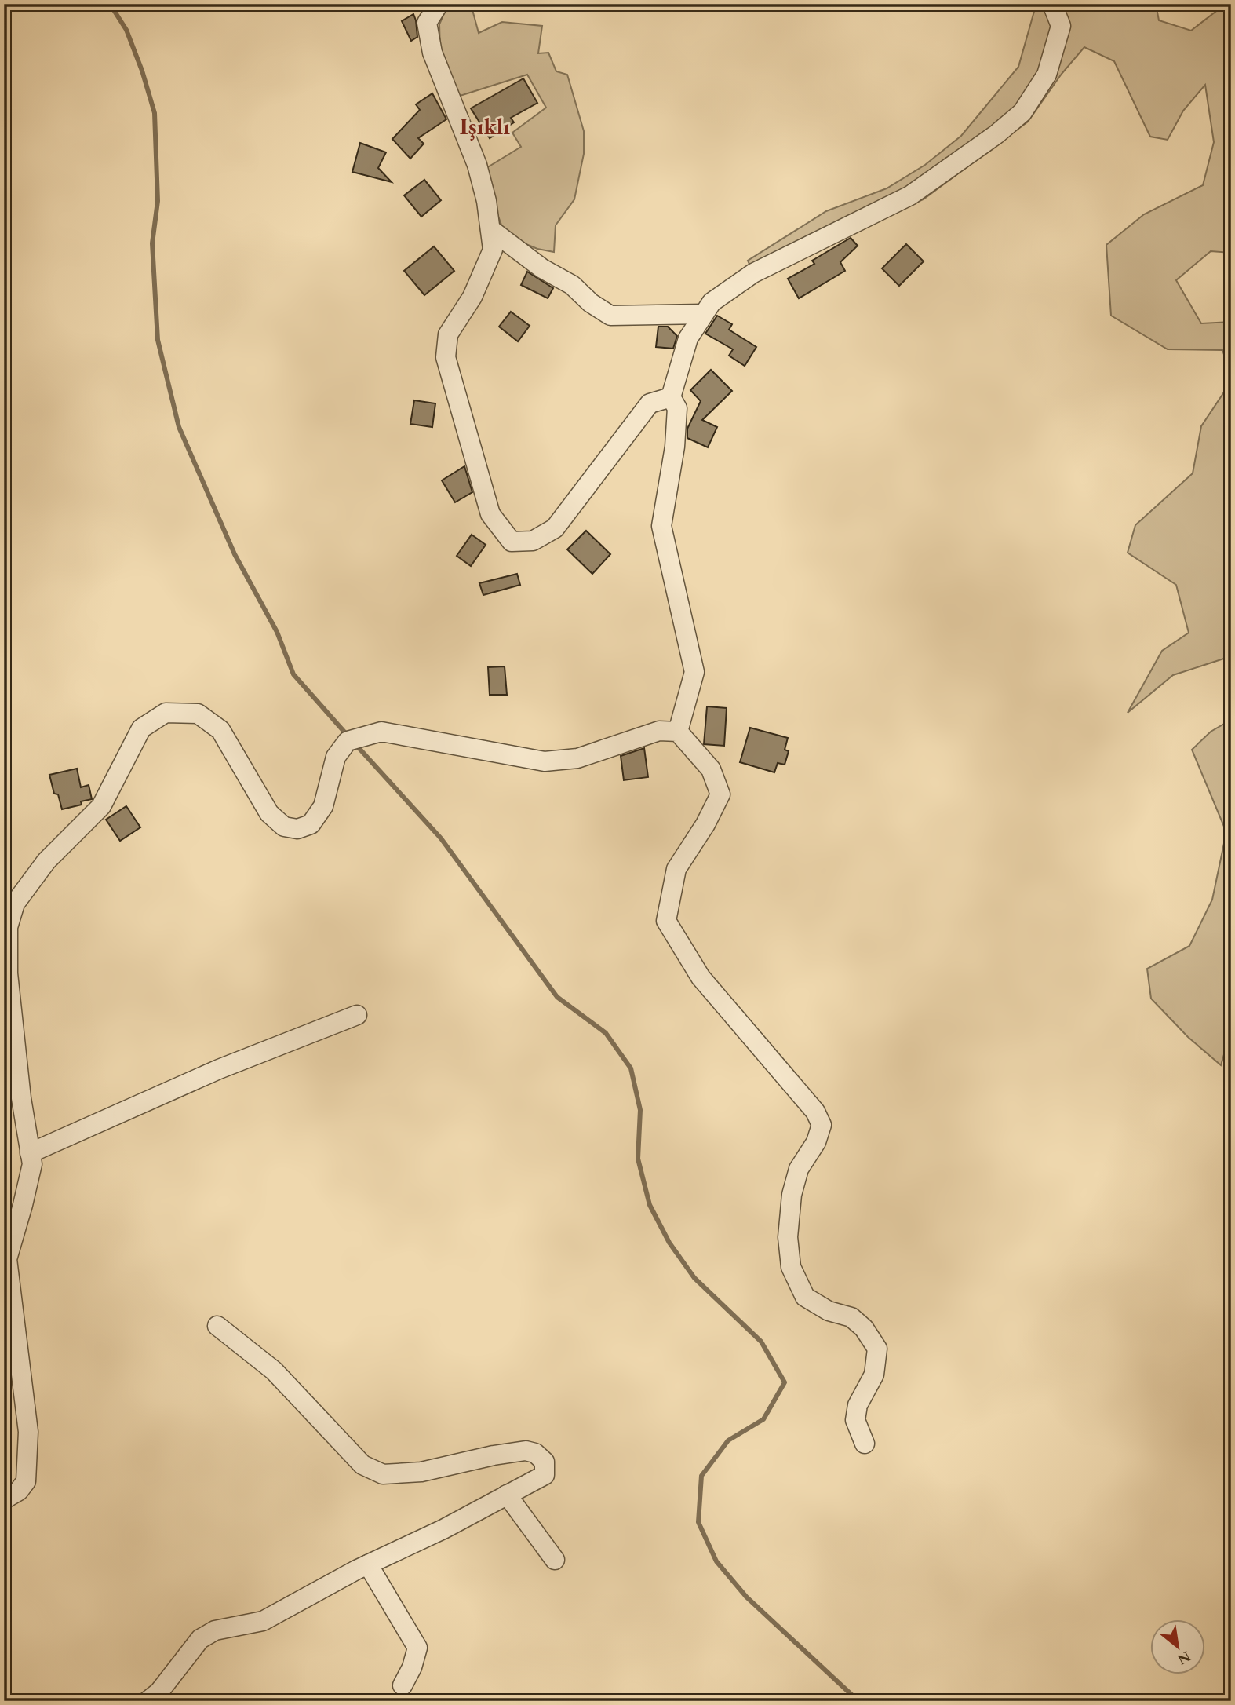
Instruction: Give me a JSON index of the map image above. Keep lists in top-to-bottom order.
{
  "districts": ["Işıklı"],
  "north": "bottom right"
}
